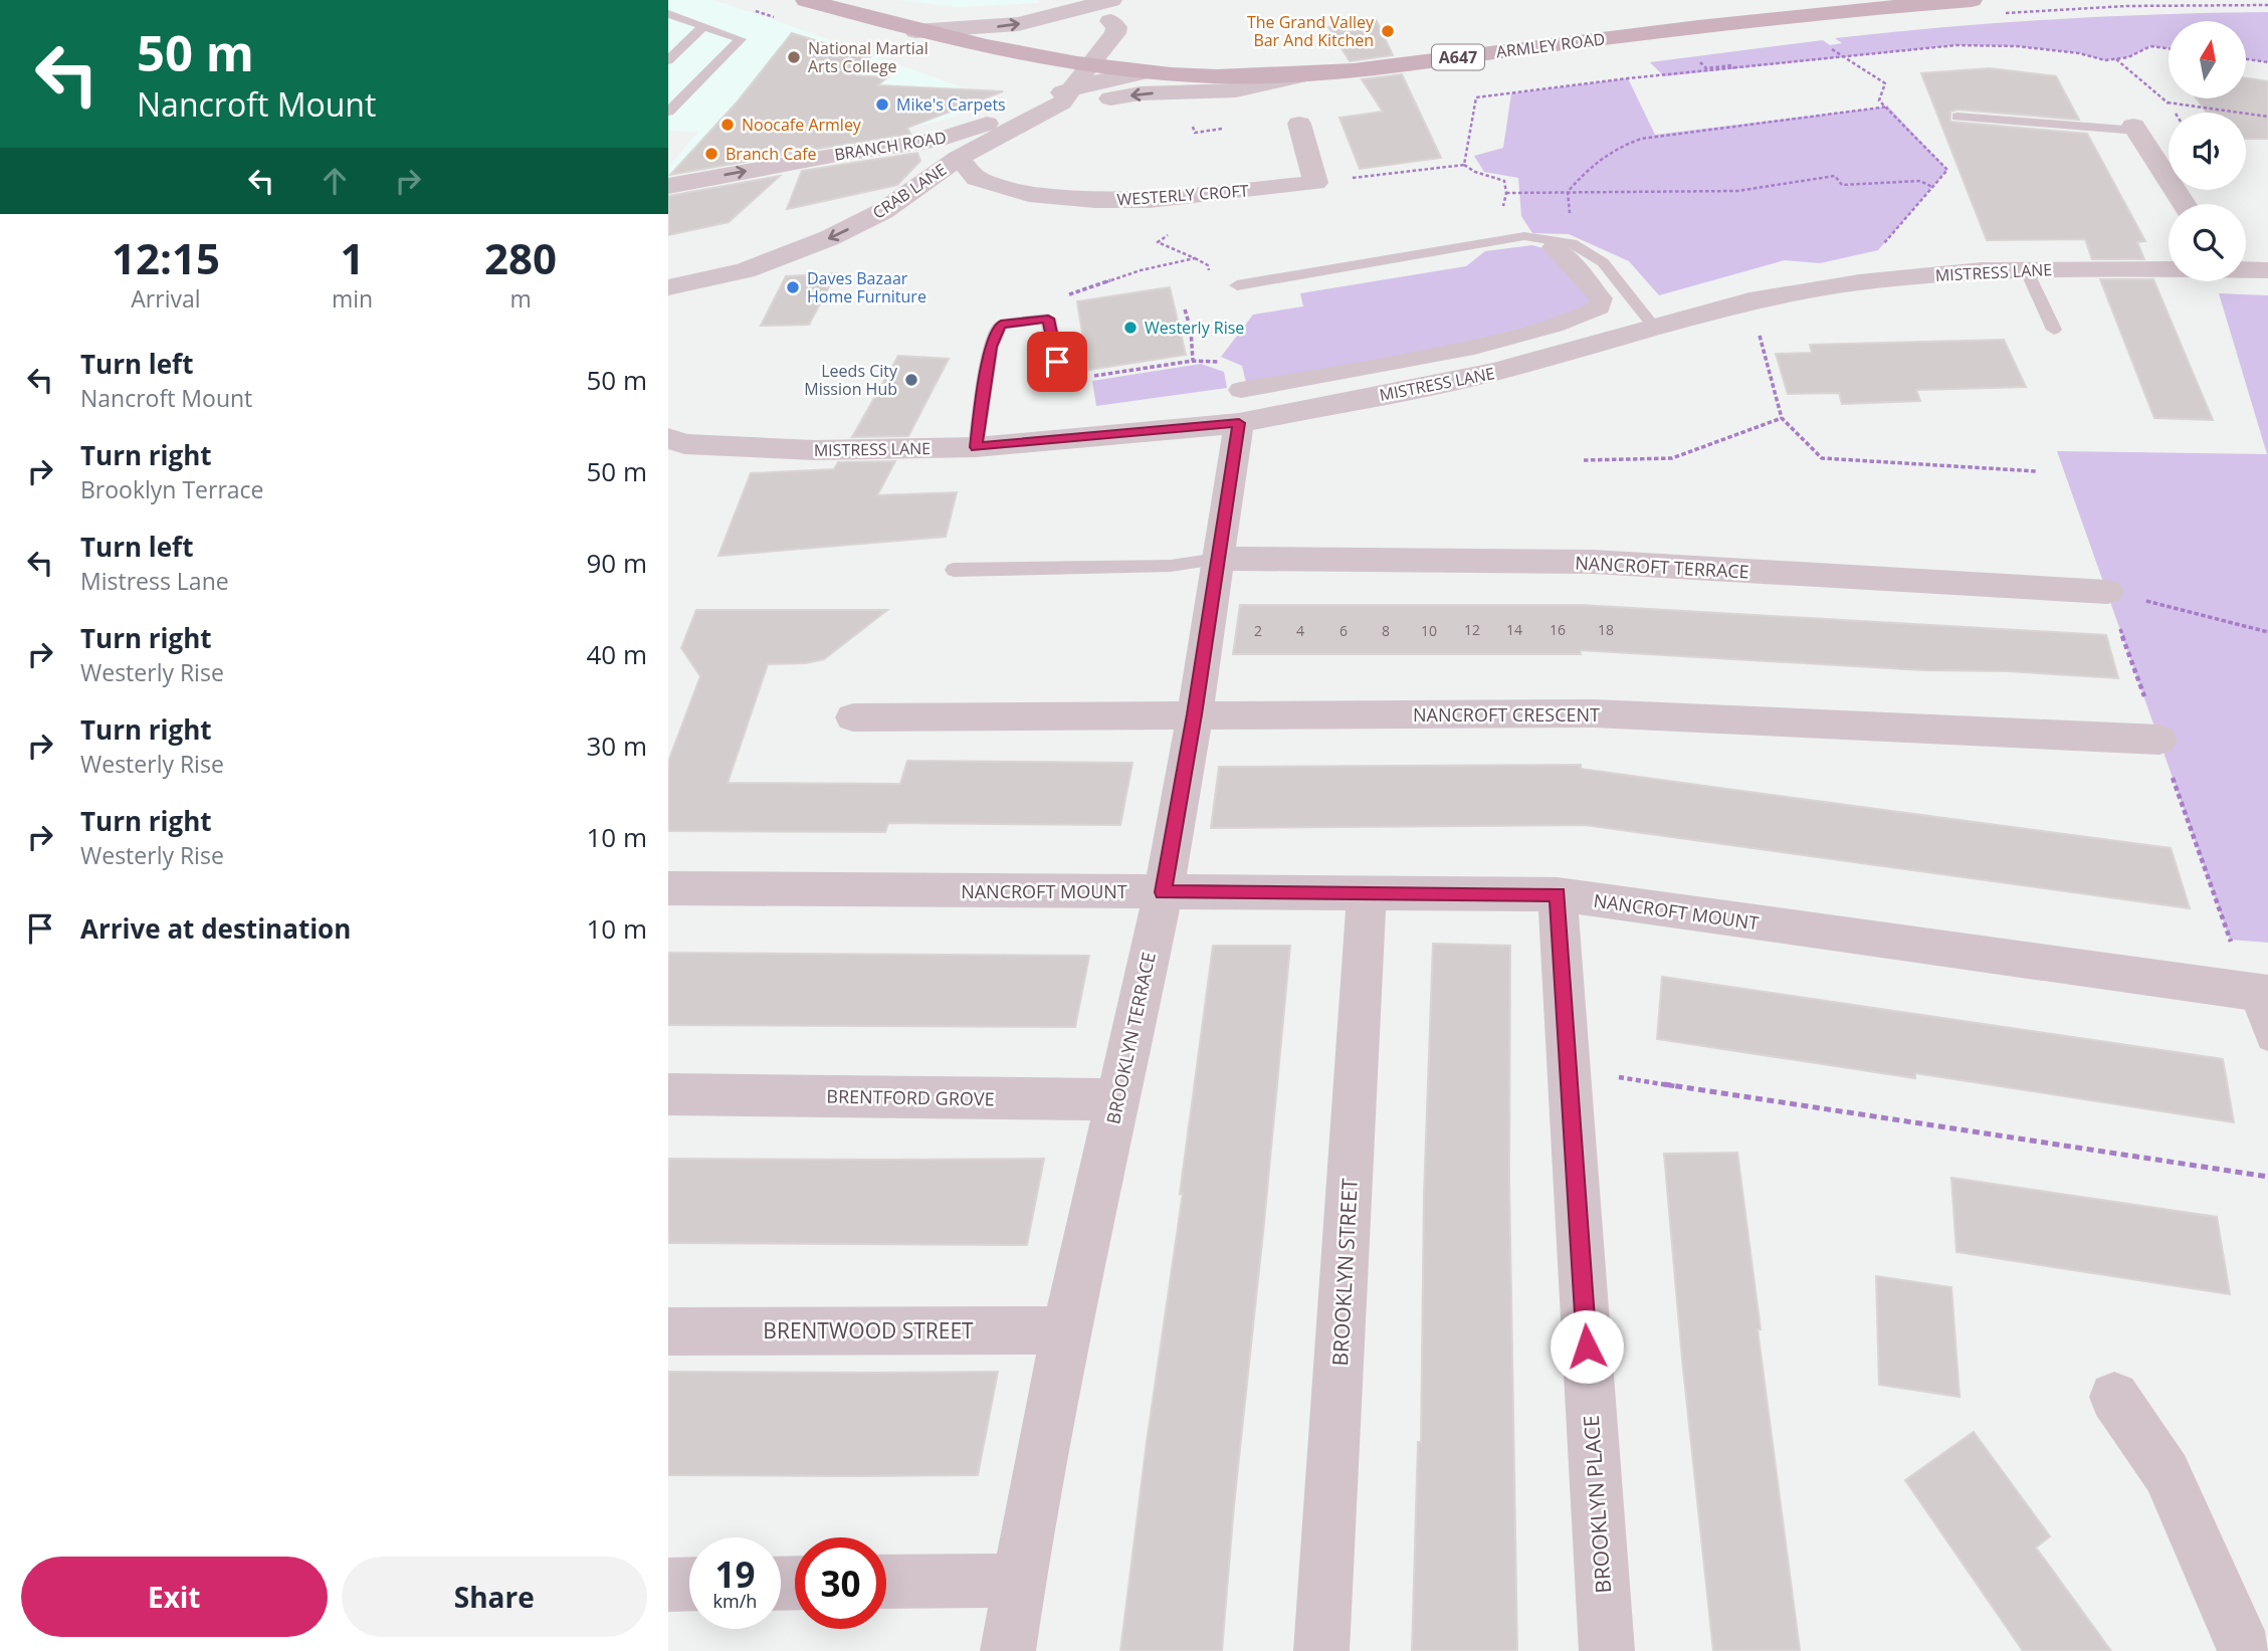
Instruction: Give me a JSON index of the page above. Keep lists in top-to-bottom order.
{
  "streets": {
    "main road": ["ARMLEY ROAD", "A647"],
    "street": [
      "BRANCH ROAD",
      "CRAB LANE",
      "WESTERLY CROFT",
      "MISTRESS LANE",
      "NANCROFT TERRACE",
      "NANCROFT CRESCENT",
      "NANCROFT MOUNT",
      "BROOKLYN TERRACE",
      "BRENTFORD GROVE",
      "BROOKLYN STREET",
      "BRENTWOOD STREET",
      "BROOKLYN PLACE"
    ]
  },
  "crossings": [
    ["ARMLEY ROAD", "A647"],
    ["ARMLEY ROAD", "CRAB LANE"],
    ["A647", "CRAB LANE"],
    ["BRANCH ROAD", "CRAB LANE"],
    ["BRANCH ROAD", "WESTERLY CROFT"],
    ["CRAB LANE", "WESTERLY CROFT"],
    ["MISTRESS LANE", "BROOKLYN TERRACE"],
    ["NANCROFT TERRACE", "BROOKLYN TERRACE"],
    ["NANCROFT CRESCENT", "BROOKLYN TERRACE"],
    ["NANCROFT MOUNT", "BROOKLYN TERRACE"],
    ["NANCROFT MOUNT", "BROOKLYN STREET"],
    ["NANCROFT MOUNT", "BROOKLYN PLACE"],
    ["BROOKLYN TERRACE", "BRENTFORD GROVE"],
    ["BROOKLYN TERRACE", "BRENTWOOD STREET"]
  ],
  "one_way": ["BRANCH ROAD", "CRAB LANE"],
  "places": [
    "The Grand Valley Bar And Kitchen",
    "National Martial Arts College",
    "Mike's Carpets",
    "Noocafe Armley",
    "Branch Cafe",
    "Daves Bazaar Home Furniture",
    "Westerly Rise",
    "Leeds City Mission Hub"
  ],
  "house_numbers": [
    "12",
    "14",
    "16",
    "18",
    "2",
    "4",
    "6",
    "8",
    "10"
  ],
  "north": "top",
  "page": {
    "turn": ["50 m", "Nancroft Mount"],
    "eta": [
      "12:15",
      "Arrival",
      "1",
      "min",
      "280",
      "m"
    ],
    "list": [
      {
        "name": "Turn left",
        "note": "Nancroft Mount",
        "value": "50 m"
      },
      {
        "name": "Turn right",
        "note": "Brooklyn Terrace",
        "value": "50 m"
      },
      {
        "name": "Turn left",
        "note": "Mistress Lane",
        "value": "90 m"
      },
      {
        "name": "Turn right",
        "note": "Westerly Rise",
        "value": "40 m"
      },
      {
        "name": "Turn right",
        "note": "Westerly Rise",
        "value": "30 m"
      },
      {
        "name": "Turn right",
        "note": "Westerly Rise",
        "value": "10 m"
      },
      {
        "name": "Arrive at destination",
        "value": "10 m"
      }
    ],
    "speed": "19 km/h",
    "limit": "30",
    "buttons": ["Exit", "Share"]
  }
}
